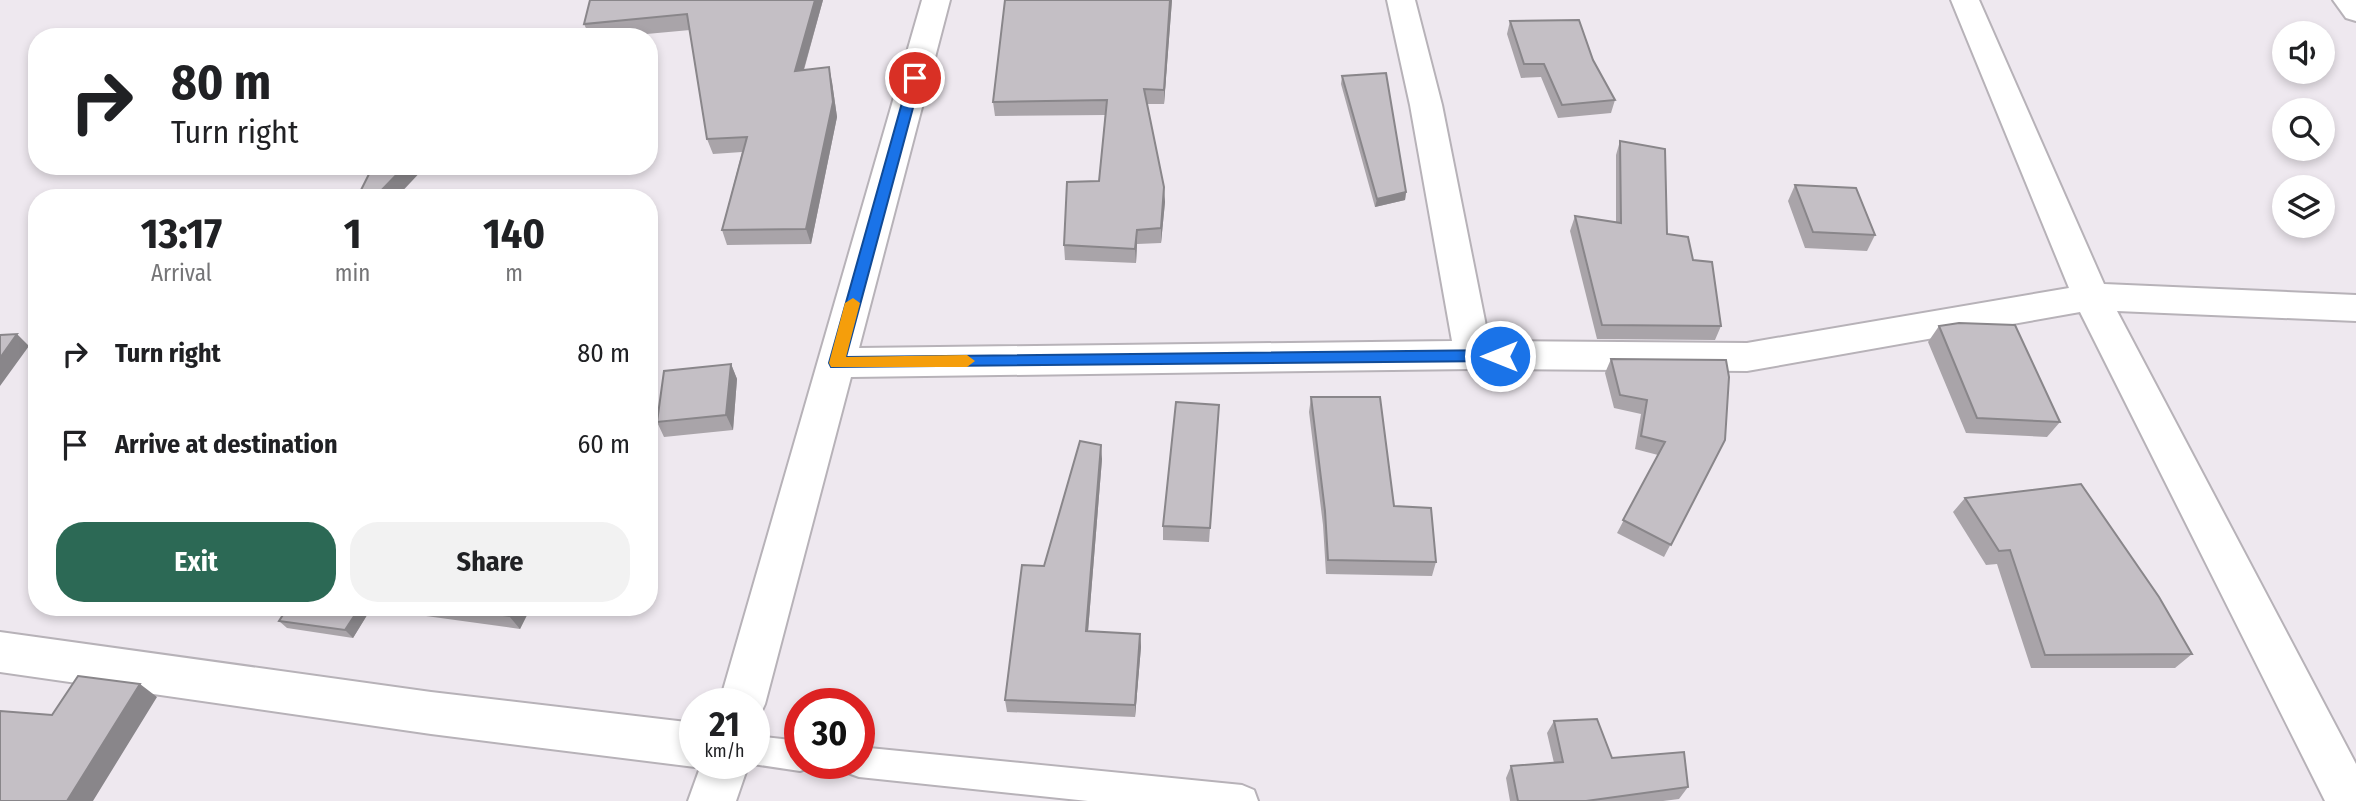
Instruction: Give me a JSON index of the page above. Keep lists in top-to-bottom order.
{
  "page": {
    "turn": ["80 m", "Turn right"],
    "eta": [
      "13:17",
      "Arrival",
      "1",
      "min",
      "140",
      "m"
    ],
    "list": [
      {
        "name": "Turn right",
        "value": "80 m"
      },
      {
        "name": "Arrive at destination",
        "value": "60 m"
      }
    ],
    "buttons": ["Exit", "Share"],
    "speed": "21 km/h",
    "limit": "30"
  }
}
